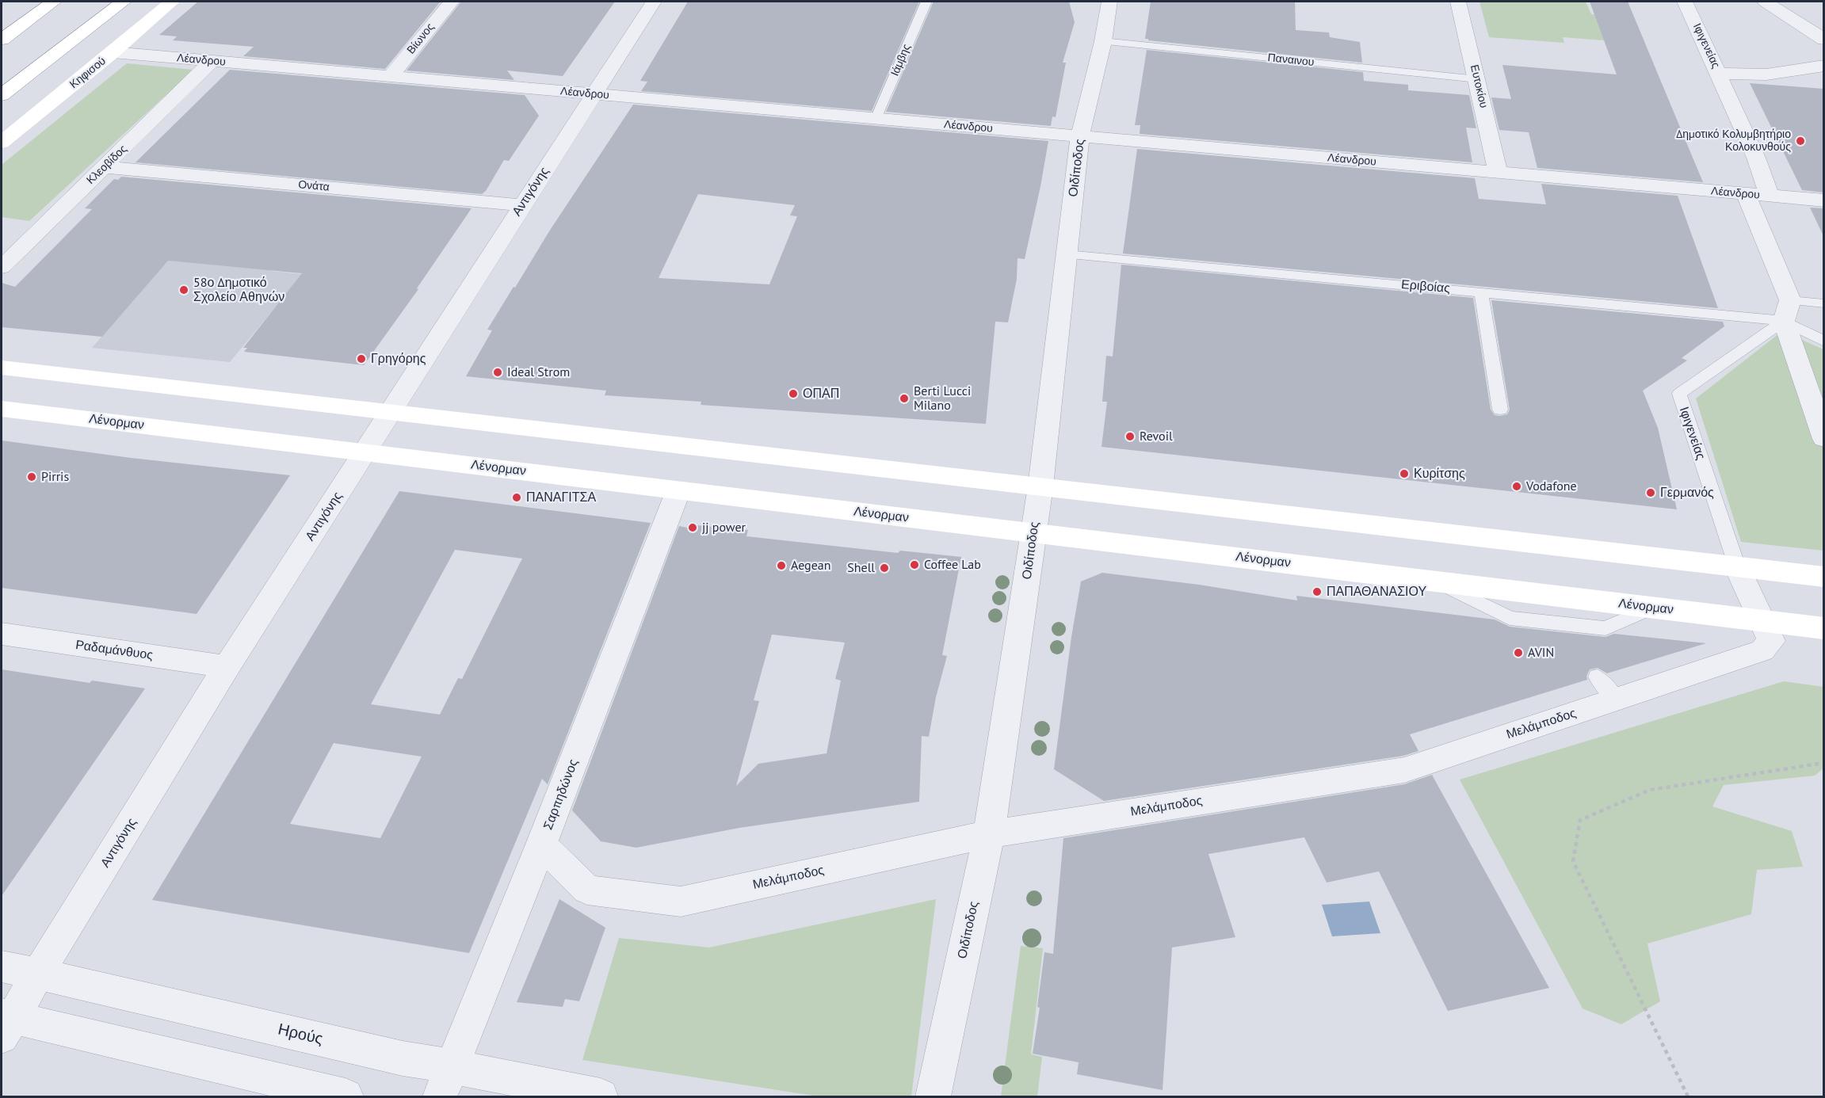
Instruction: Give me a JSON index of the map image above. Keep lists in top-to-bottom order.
{
  "streets": {
    "main road": ["Κηφισού", "Λένορμαν"],
    "street": [
      "Βίωνος",
      "Ιφιγενείας",
      "Λέανδρου",
      "Ευτοκίου",
      "Κλεοβίδος",
      "Οιδίποδος",
      "Ονάτα",
      "Αντιγόνης",
      "Ραδαμάνθυος",
      "Μελάμποδος",
      "Σαρπηδώνος",
      "Ηρούς"
    ],
    "lane": ["Ιάμβης", "Παναινου", "Εριβοίας"]
  },
  "crossings": [
    ["Βίωνος", "Λέανδρου"],
    ["Ιφιγενείας", "Λέανδρου"],
    ["Ιφιγενείας", "Εριβοίας"],
    ["Λέανδρου", "Ιάμβης"],
    ["Λέανδρου", "Κηφισού"],
    ["Λέανδρου", "Ευτοκίου"],
    ["Λέανδρου", "Κλεοβίδος"],
    ["Λέανδρου", "Οιδίποδος"],
    ["Λέανδρου", "Αντιγόνης"],
    ["Παναινου", "Ευτοκίου"],
    ["Παναινου", "Οιδίποδος"],
    ["Κλεοβίδος", "Ονάτα"],
    ["Οιδίποδος", "Εριβοίας"],
    ["Οιδίποδος", "Λένορμαν"],
    ["Οιδίποδος", "Μελάμποδος"],
    ["Ονάτα", "Αντιγόνης"],
    ["Αντιγόνης", "Λένορμαν"],
    ["Αντιγόνης", "Ραδαμάνθυος"],
    ["Αντιγόνης", "Ηρούς"],
    ["Λένορμαν", "Μελάμποδος"],
    ["Λένορμαν", "Σαρπηδώνος"],
    ["Μελάμποδος", "Σαρπηδώνος"],
    ["Σαρπηδώνος", "Ηρούς"]
  ],
  "places": [
    "Δημοτικό Κολυμβητήριο Κολοκυνθούς",
    "58ο Δημοτικό Σχολείο Αθηνών",
    "Γρηγόρης",
    "Ideal Strom",
    "ΟΠΑΠ",
    "Berti Lucci Milano",
    "Revoil",
    "Κυρίτσης",
    "Pirris",
    "Vodafone",
    "Γερμανός",
    "ΠΑΝΑΓΙΤΣΑ",
    "jj power",
    "Coffee Lab",
    "Aegean",
    "Shell",
    "ΠΑΠΑΘΑΝΑΣΙΟΥ",
    "AVIN"
  ]
}
